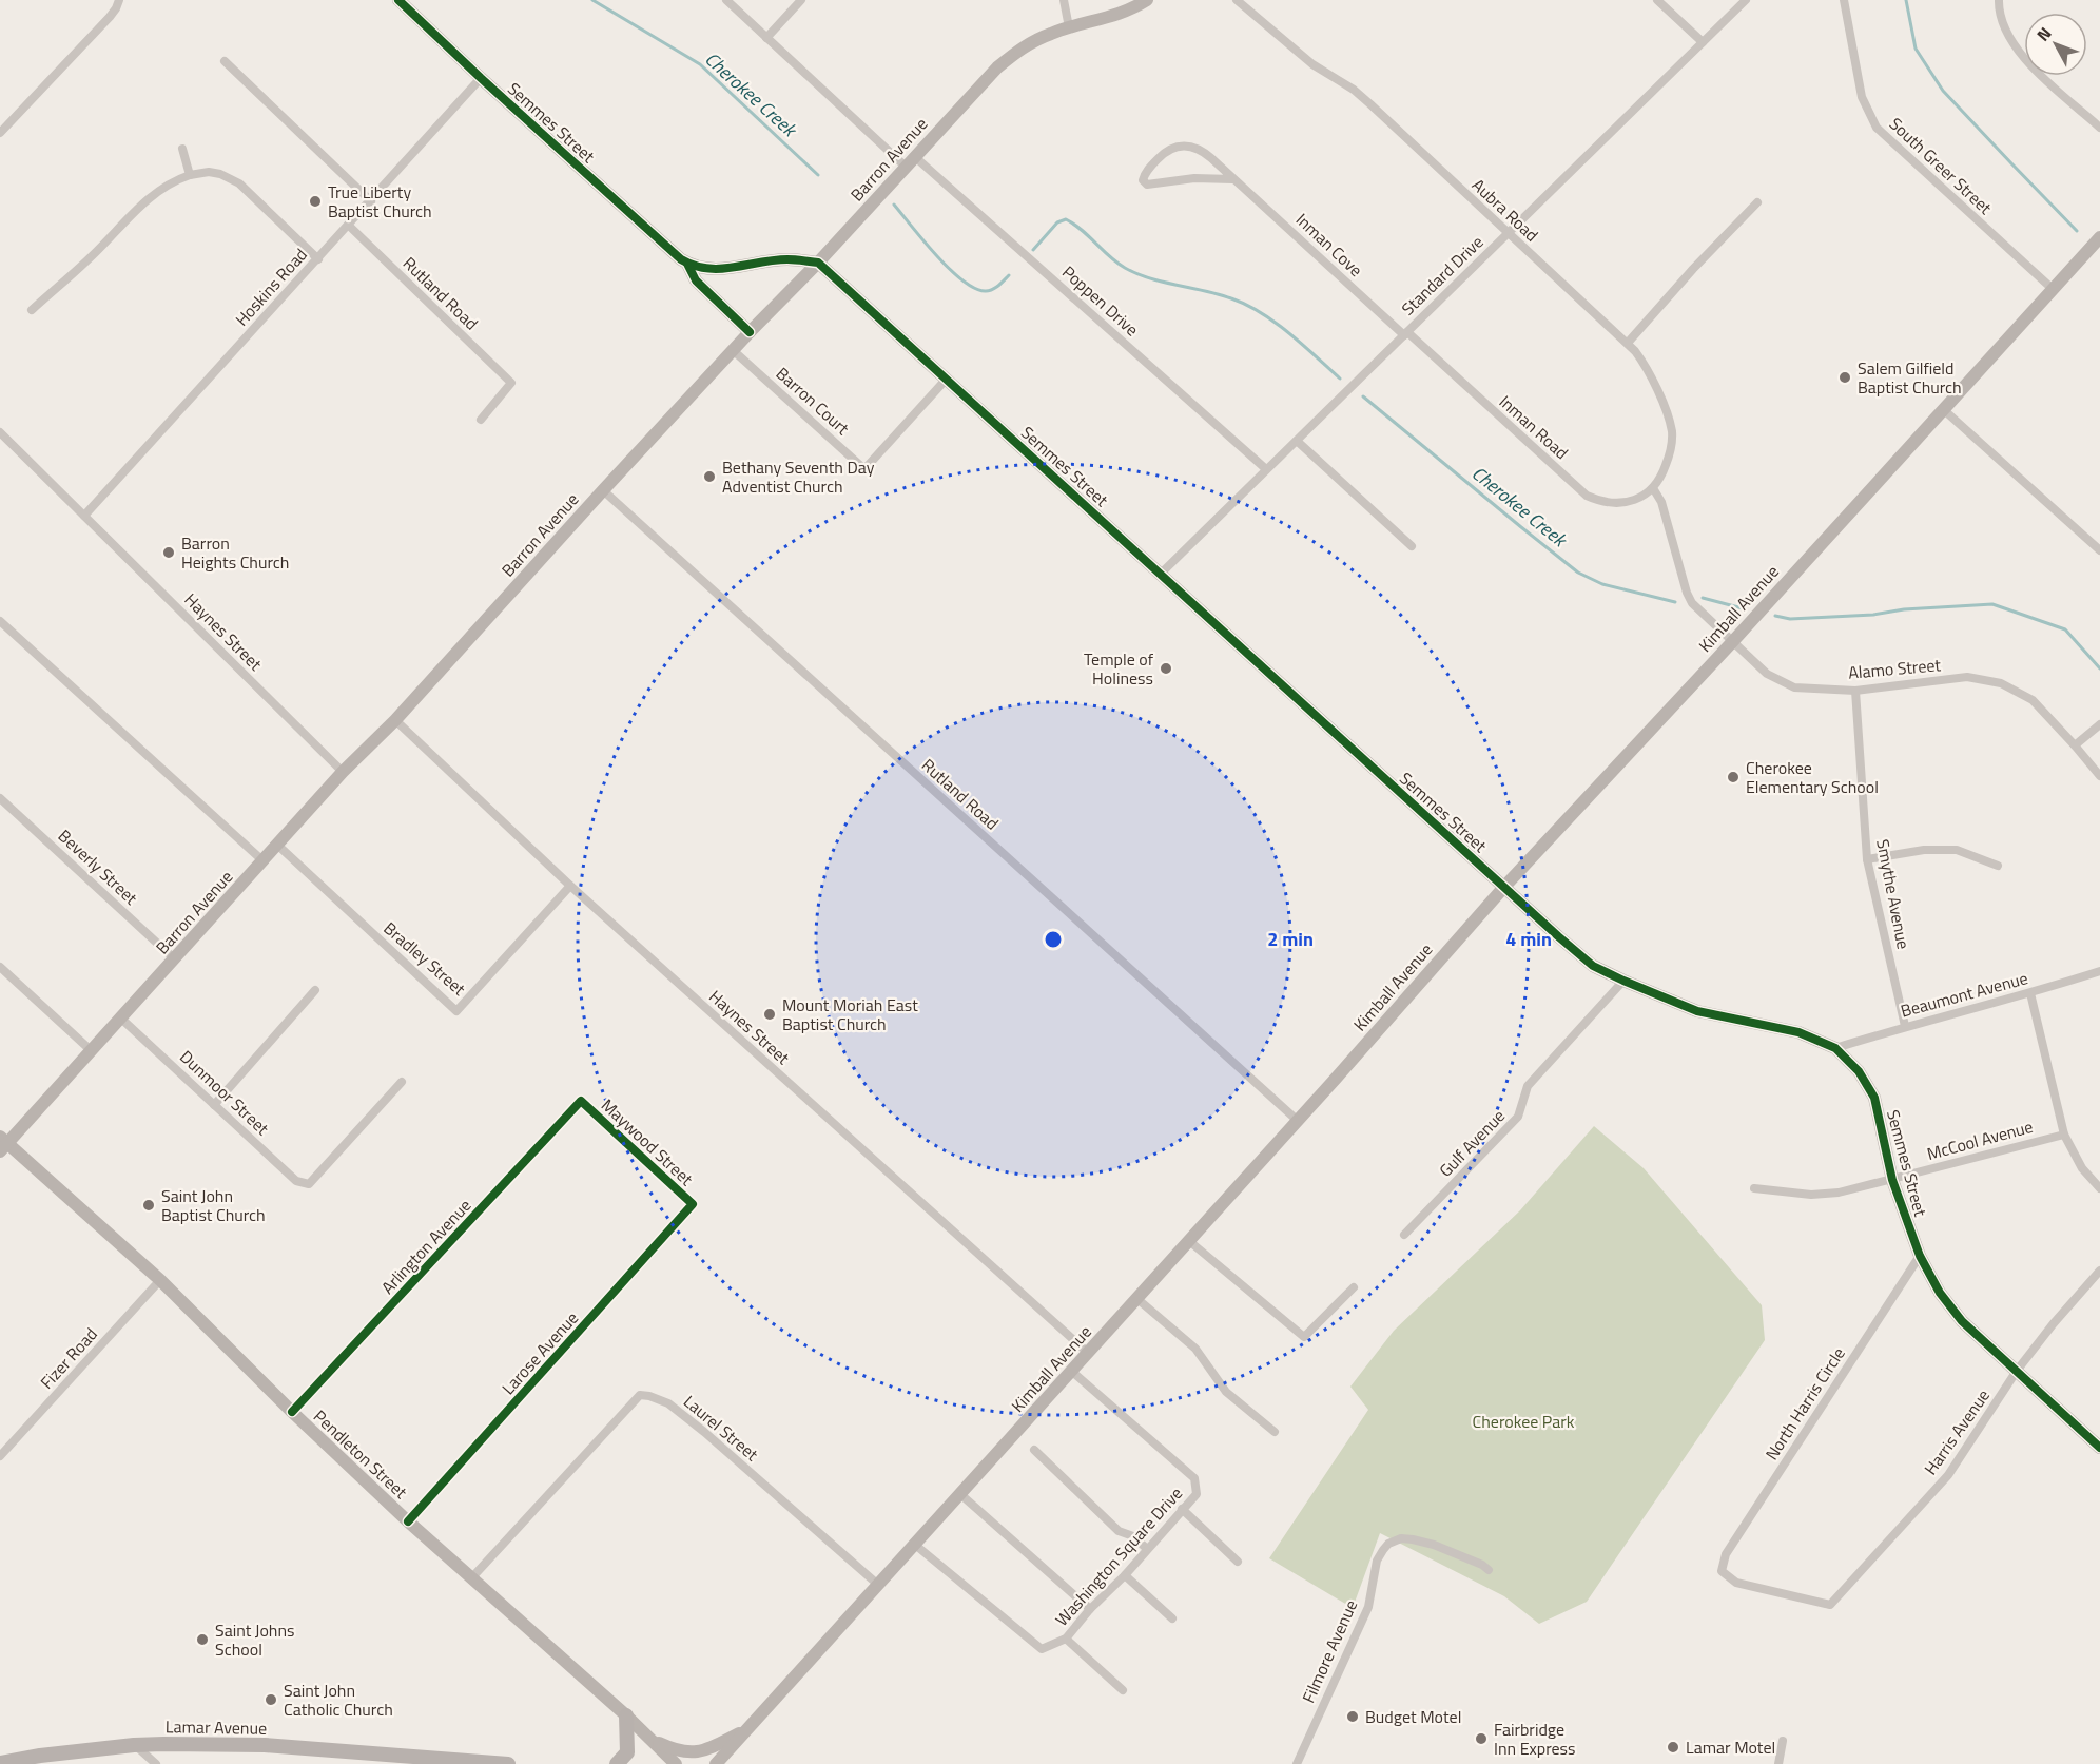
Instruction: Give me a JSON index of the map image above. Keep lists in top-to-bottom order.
{
  "streets": {
    "main road": [
      "Semmes Street",
      "Barron Avenue",
      "Kimball Avenue",
      "Pendleton Street",
      "Lamar Avenue"
    ],
    "street": [
      "South Greer Street",
      "Aubra Road",
      "Inman Cove",
      "Standard Drive",
      "Hoskins Road",
      "Rutland Road",
      "Poppen Drive",
      "Barron Court",
      "Inman Road",
      "Haynes Street",
      "Alamo Street",
      "Beverly Street",
      "Smythe Avenue",
      "Bradley Street",
      "Beaumont Avenue",
      "Dunmoor Street",
      "McCool Avenue",
      "Maywood Street",
      "Gulf Avenue",
      "Arlington Avenue",
      "Larose Avenue",
      "Fizer Road",
      "North Harris Circle",
      "Laurel Street",
      "Harris Avenue",
      "Washington Square Drive",
      "Filmore Avenue"
    ]
  },
  "crossings": [
    ["Semmes Street", "Barron Avenue"],
    ["Semmes Street", "Standard Drive"],
    ["Semmes Street", "Hoskins Road"],
    ["Semmes Street", "Barron Court"],
    ["Semmes Street", "Kimball Avenue"],
    ["Semmes Street", "Beaumont Avenue"],
    ["Semmes Street", "McCool Avenue"],
    ["Semmes Street", "Gulf Avenue"],
    ["Semmes Street", "North Harris Circle"],
    ["Semmes Street", "Harris Avenue"],
    ["Barron Avenue", "Rutland Road"],
    ["Barron Avenue", "Poppen Drive"],
    ["Barron Avenue", "Barron Court"],
    ["Barron Avenue", "Haynes Street"],
    ["Barron Avenue", "Beverly Street"],
    ["Barron Avenue", "Bradley Street"],
    ["Barron Avenue", "Dunmoor Street"],
    ["Barron Avenue", "Pendleton Street"],
    ["South Greer Street", "Kimball Avenue"],
    ["Aubra Road", "Standard Drive"],
    ["Aubra Road", "Inman Road"],
    ["Aubra Road", "Alamo Street"],
    ["Inman Cove", "Standard Drive"],
    ["Inman Cove", "Inman Road"],
    ["Standard Drive", "Poppen Drive"],
    ["Standard Drive", "Inman Road"],
    ["Hoskins Road", "Rutland Road"],
    ["Hoskins Road", "Haynes Street"],
    ["Rutland Road", "Kimball Avenue"],
    ["Inman Road", "Alamo Street"],
    ["Kimball Avenue", "Haynes Street"],
    ["Kimball Avenue", "Alamo Street"],
    ["Kimball Avenue", "Laurel Street"],
    ["Kimball Avenue", "Washington Square Drive"],
    ["Haynes Street", "Bradley Street"],
    ["Alamo Street", "Smythe Avenue"],
    ["Smythe Avenue", "Beaumont Avenue"],
    ["Maywood Street", "Arlington Avenue"],
    ["Maywood Street", "Larose Avenue"],
    ["Arlington Avenue", "Pendleton Street"],
    ["Larose Avenue", "Pendleton Street"],
    ["Fizer Road", "Pendleton Street"],
    ["North Harris Circle", "Harris Avenue"],
    ["Laurel Street", "Pendleton Street"]
  ],
  "water": ["Cherokee Creek"],
  "parks": ["Cherokee Park"],
  "places": [
    "True Liberty Baptist Church",
    "Salem Gilfield Baptist Church",
    "Bethany Seventh Day Adventist Church",
    "Barron Heights Church",
    "Temple of Holiness",
    "Cherokee Elementary School",
    "Mount Moriah East Baptist Church",
    "Saint John Baptist Church",
    "Saint Johns School",
    "Saint John Catholic Church",
    "Budget Motel",
    "Fairbridge Inn Express",
    "Lamar Motel"
  ],
  "north": "top left",
  "rings": ["2 min", "4 min"]
}
